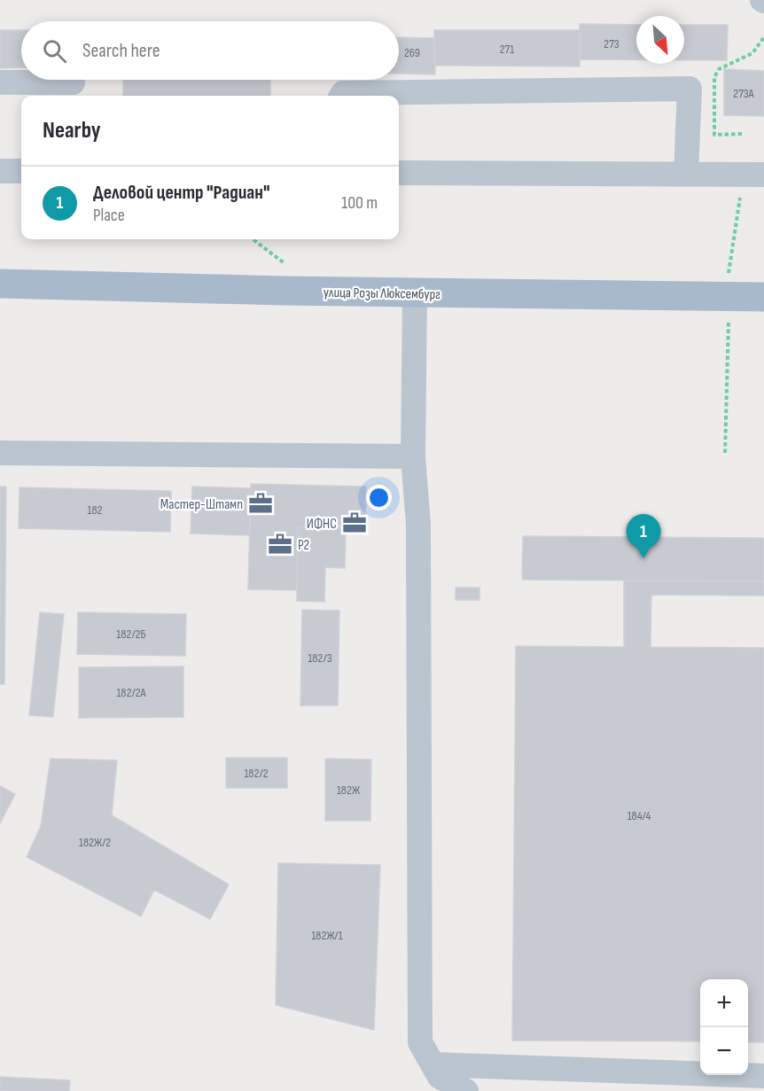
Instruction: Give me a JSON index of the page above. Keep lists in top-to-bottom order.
{
  "streets": {
    "main road": ["улица Розы Люксембург"]
  },
  "places": {
    "office": ["Мастер-Штамп", "ИФНС", "Р2"]
  },
  "house_numbers": [
    "273",
    "271",
    "269",
    "273А",
    "182",
    "182/2Б",
    "182/3",
    "182/2А",
    "182/2",
    "182Ж",
    "184/4",
    "182Ж/2",
    "182Ж/1"
  ],
  "north": "bottom right",
  "page": {
    "search": "Search here",
    "heading": "Nearby",
    "list": [
      {
        "mark": "1",
        "name": "Деловой центр \"Радиан\"",
        "note": "Place",
        "value": "100 m"
      }
    ],
    "pins": "1",
    "map_buttons": ["+", "−"]
  }
}
